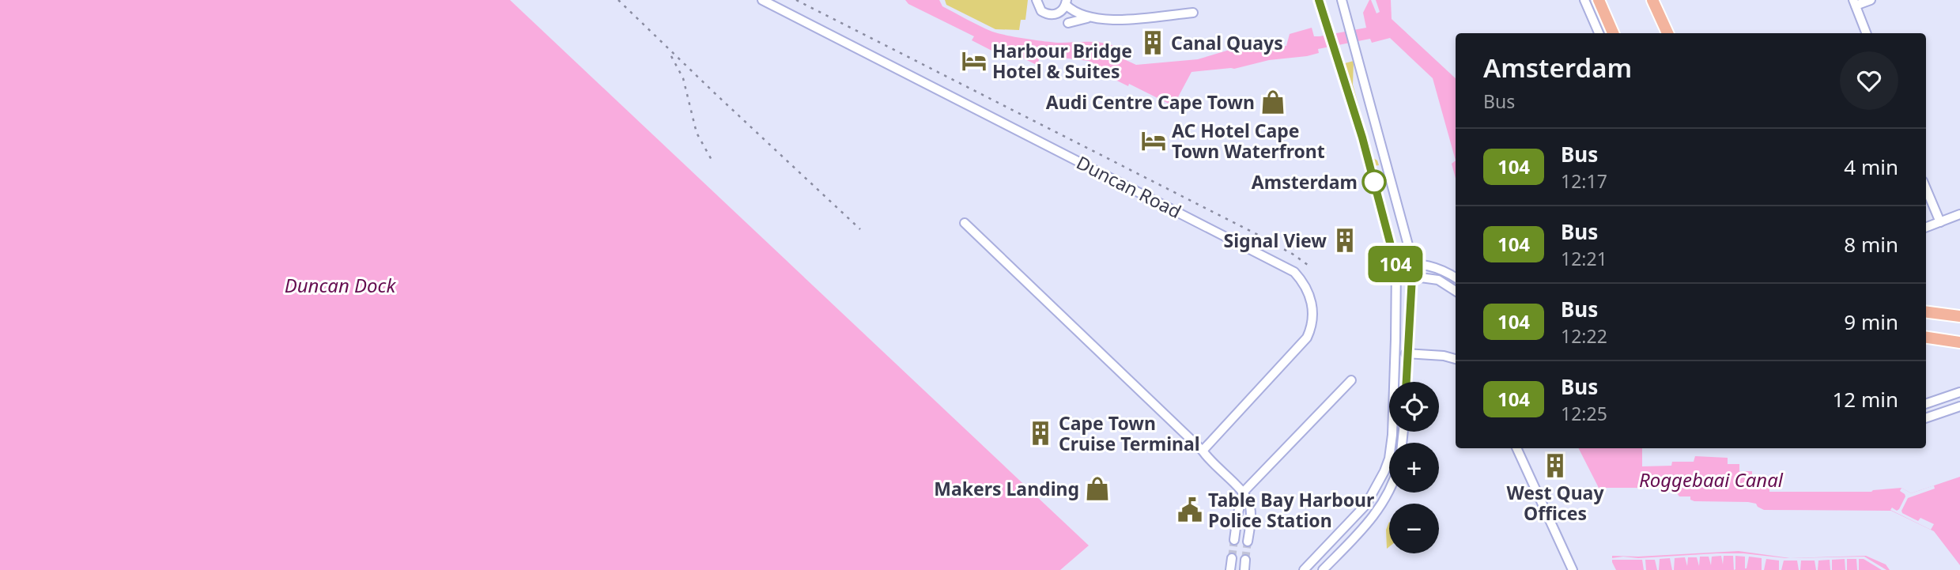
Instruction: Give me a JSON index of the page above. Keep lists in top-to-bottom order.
{
  "streets": {
    "street": ["Duncan Road"]
  },
  "water": ["Duncan Dock", "Roggebaai Canal"],
  "places": {
    "building": [
      "Canal Quays",
      "Signal View",
      "Cape Town Cruise Terminal",
      "West Quay Offices"
    ],
    "hotel": ["Harbour Bridge Hotel & Suites", "AC Hotel Cape Town Waterfront"],
    "shop": ["Audi Centre Cape Town", "Makers Landing"],
    "other": ["Amsterdam"],
    "public building": ["Table Bay Harbour Police Station"]
  },
  "lines": ["bus line 104"],
  "page": {
    "on_map": "104",
    "heading": ["Amsterdam", "Bus"],
    "list": [
      {
        "mark": "104",
        "name": "Bus",
        "note": "12:17",
        "value": "4 min"
      },
      {
        "mark": "104",
        "name": "Bus",
        "note": "12:21",
        "value": "8 min"
      },
      {
        "mark": "104",
        "name": "Bus",
        "note": "12:22",
        "value": "9 min"
      },
      {
        "mark": "104",
        "name": "Bus",
        "note": "12:25",
        "value": "12 min"
      }
    ],
    "map_buttons": ["+", "−"]
  }
}
